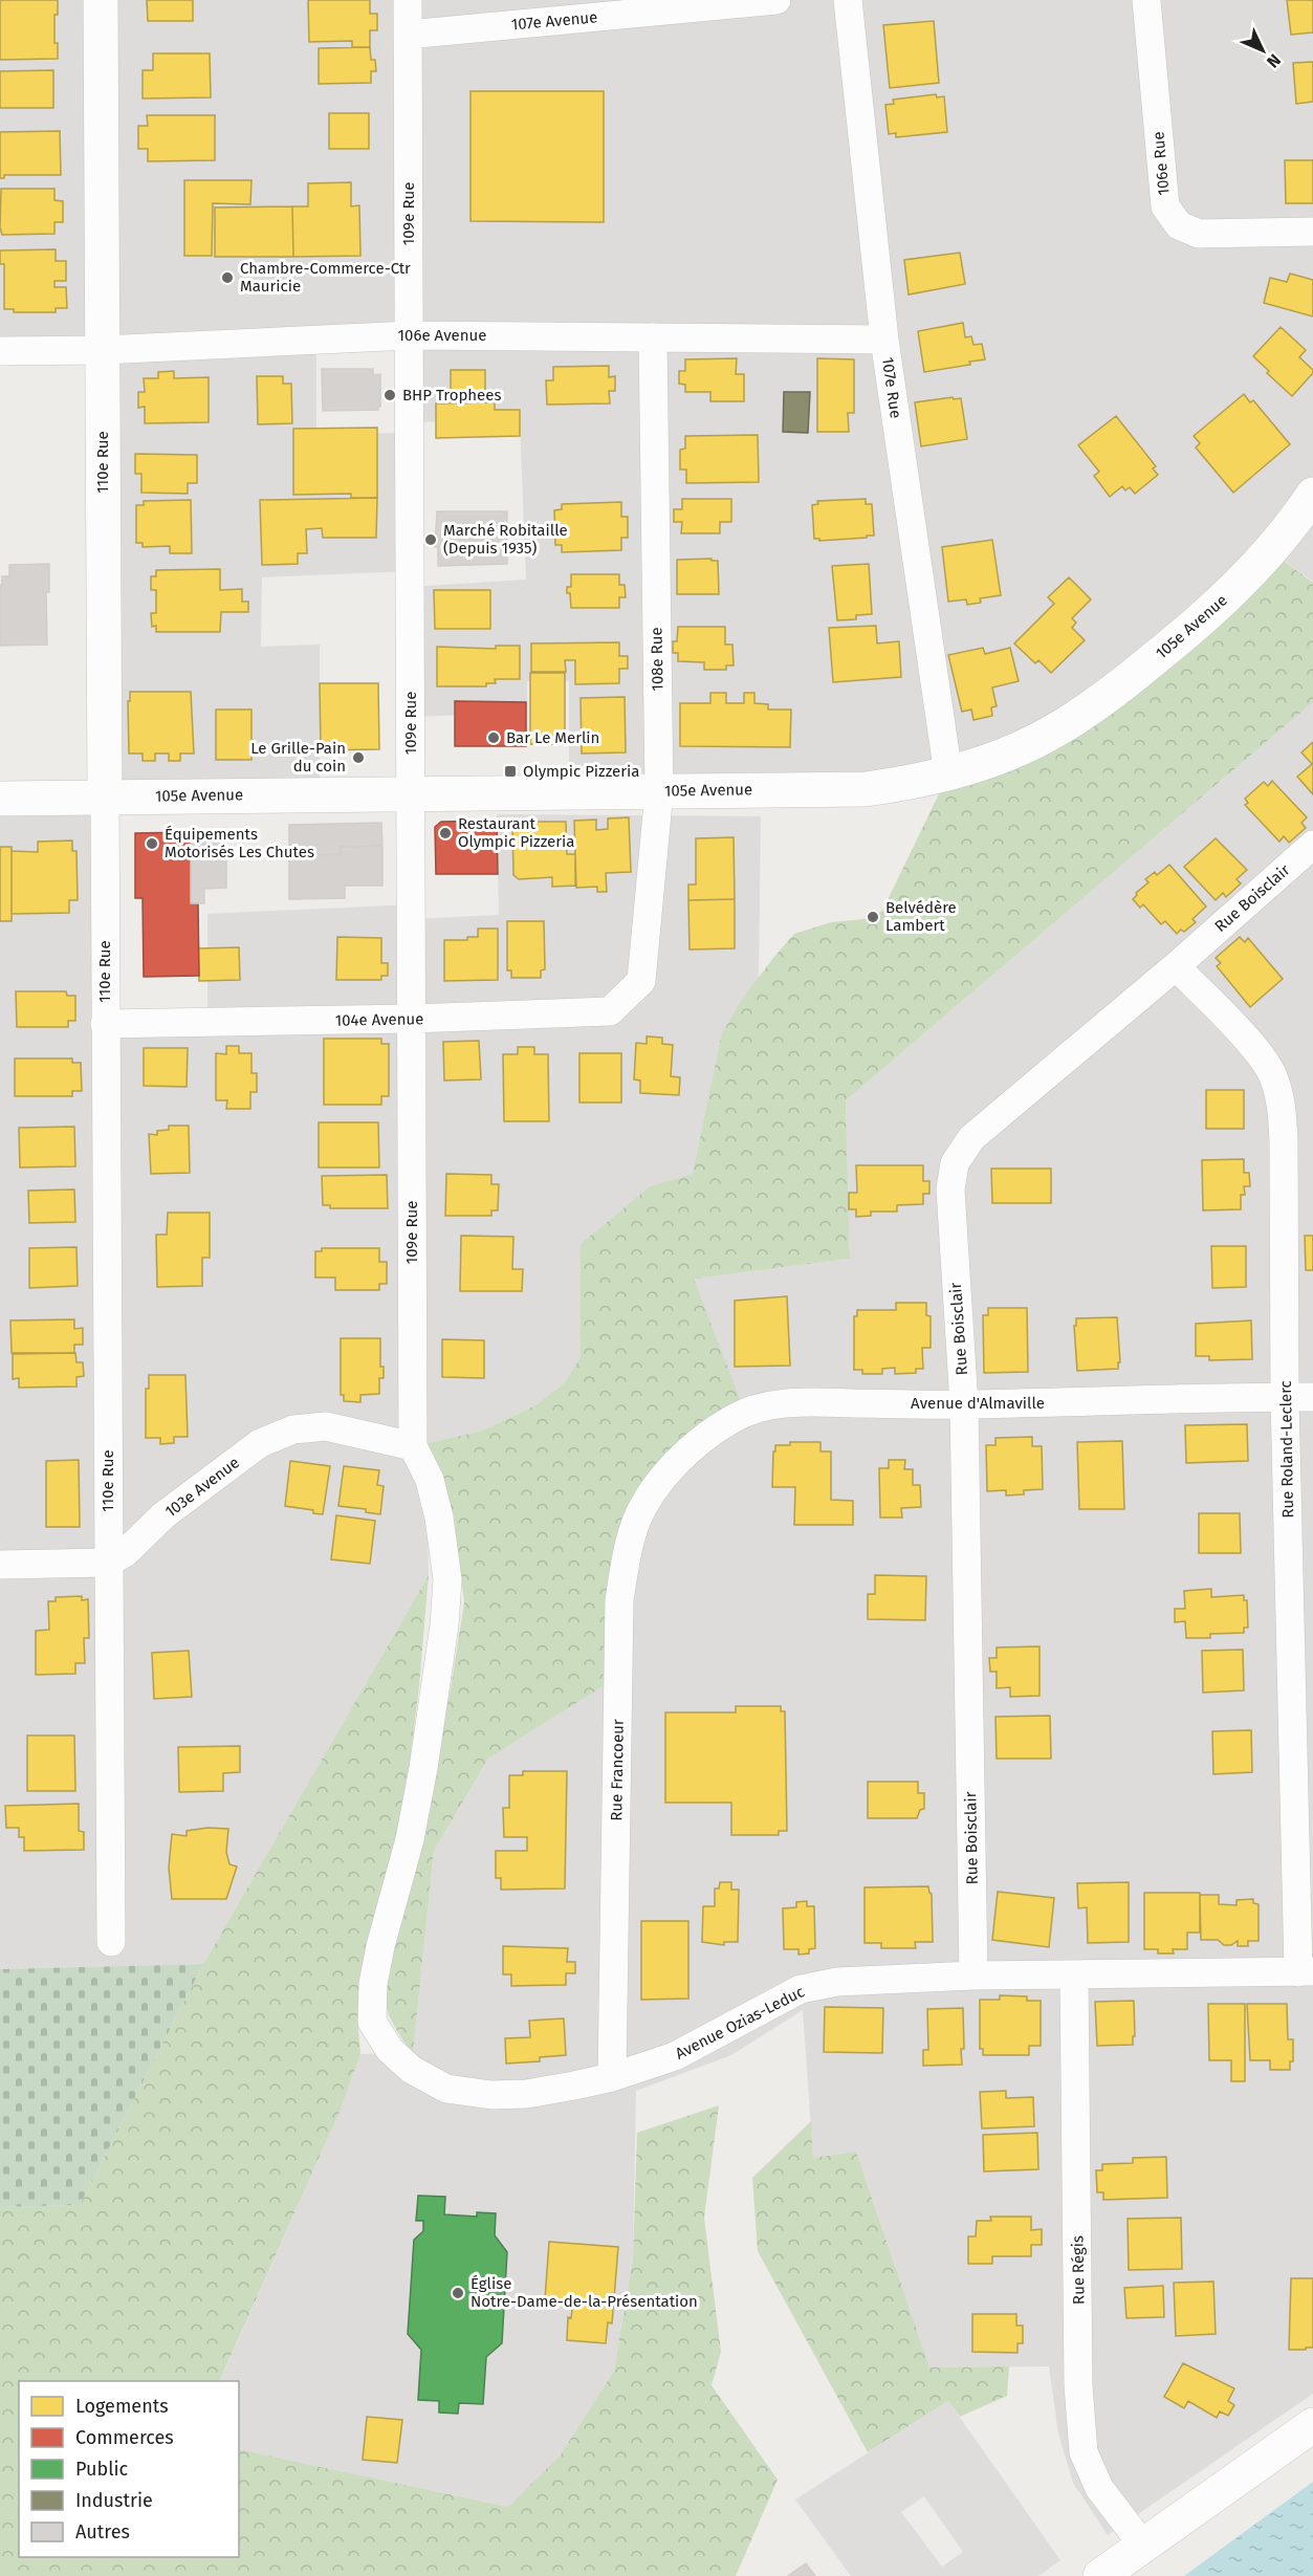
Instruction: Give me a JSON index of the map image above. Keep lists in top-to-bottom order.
{
  "streets": {
    "street": [
      "107e Avenue",
      "106e Rue",
      "109e Rue",
      "106e Avenue",
      "107e Rue",
      "110e Rue",
      "105e Avenue",
      "108e Rue",
      "Rue Boisclair",
      "104e Avenue",
      "Avenue d'Almaville",
      "Rue Roland-Leclerc",
      "103e Avenue",
      "Rue Francoeur",
      "Avenue Ozias-Leduc",
      "Rue Régis"
    ]
  },
  "crossings": [
    ["107e Avenue", "109e Rue"],
    ["109e Rue", "106e Avenue"],
    ["109e Rue", "105e Avenue"],
    ["109e Rue", "104e Avenue"],
    ["109e Rue", "103e Avenue"],
    ["109e Rue", "Avenue Ozias-Leduc"],
    ["106e Avenue", "107e Rue"],
    ["106e Avenue", "110e Rue"],
    ["106e Avenue", "108e Rue"],
    ["107e Rue", "105e Avenue"],
    ["110e Rue", "105e Avenue"],
    ["110e Rue", "104e Avenue"],
    ["110e Rue", "103e Avenue"],
    ["105e Avenue", "108e Rue"],
    ["108e Rue", "104e Avenue"],
    ["Rue Boisclair", "Avenue d'Almaville"],
    ["Rue Boisclair", "Rue Roland-Leclerc"],
    ["Rue Boisclair", "Avenue Ozias-Leduc"],
    ["Avenue d'Almaville", "Rue Roland-Leclerc"],
    ["Avenue d'Almaville", "Rue Francoeur"],
    ["Rue Roland-Leclerc", "Avenue Ozias-Leduc"],
    ["103e Avenue", "Avenue Ozias-Leduc"],
    ["Rue Francoeur", "Avenue Ozias-Leduc"],
    ["Avenue Ozias-Leduc", "Rue Régis"]
  ],
  "places": {
    "other": [
      "Chambre-Commerce-Ctr Mauricie",
      "BHP Trophees",
      "Marché Robitaille (Depuis 1935)",
      "Bar Le Merlin",
      "Le Grille-Pain du coin",
      "Restaurant Olympic Pizzeria",
      "Équipements Motorisés Les Chutes",
      "Belvédère Lambert",
      "Église Notre-Dame-de-la-Présentation"
    ],
    "transit": ["Olympic Pizzeria"]
  },
  "legend": [
    "Logements",
    "Commerces",
    "Public",
    "Industrie",
    "Autres"
  ],
  "north": "bottom right"
}
